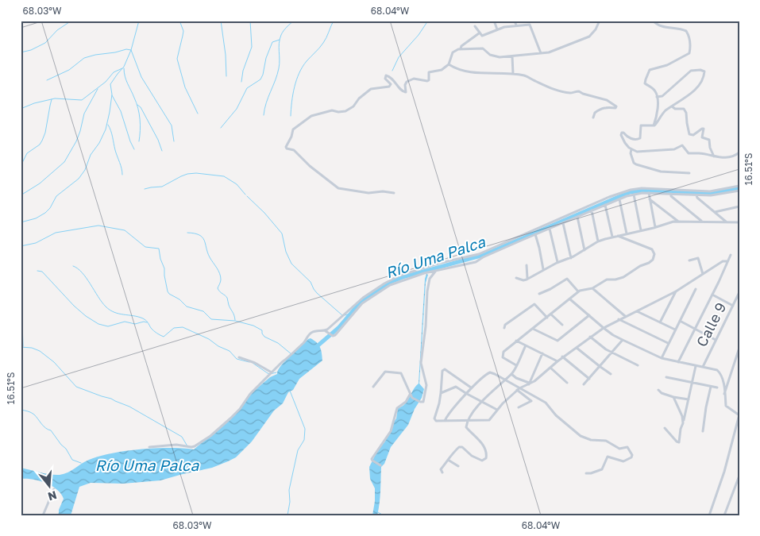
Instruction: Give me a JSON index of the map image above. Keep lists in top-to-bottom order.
{
  "streets": {
    "street": ["Calle 9"]
  },
  "water": ["Río Uma Palca"],
  "north": "bottom",
  "coordinates": ["68.03°W", "68.04°W", "16.51°S"]
}
